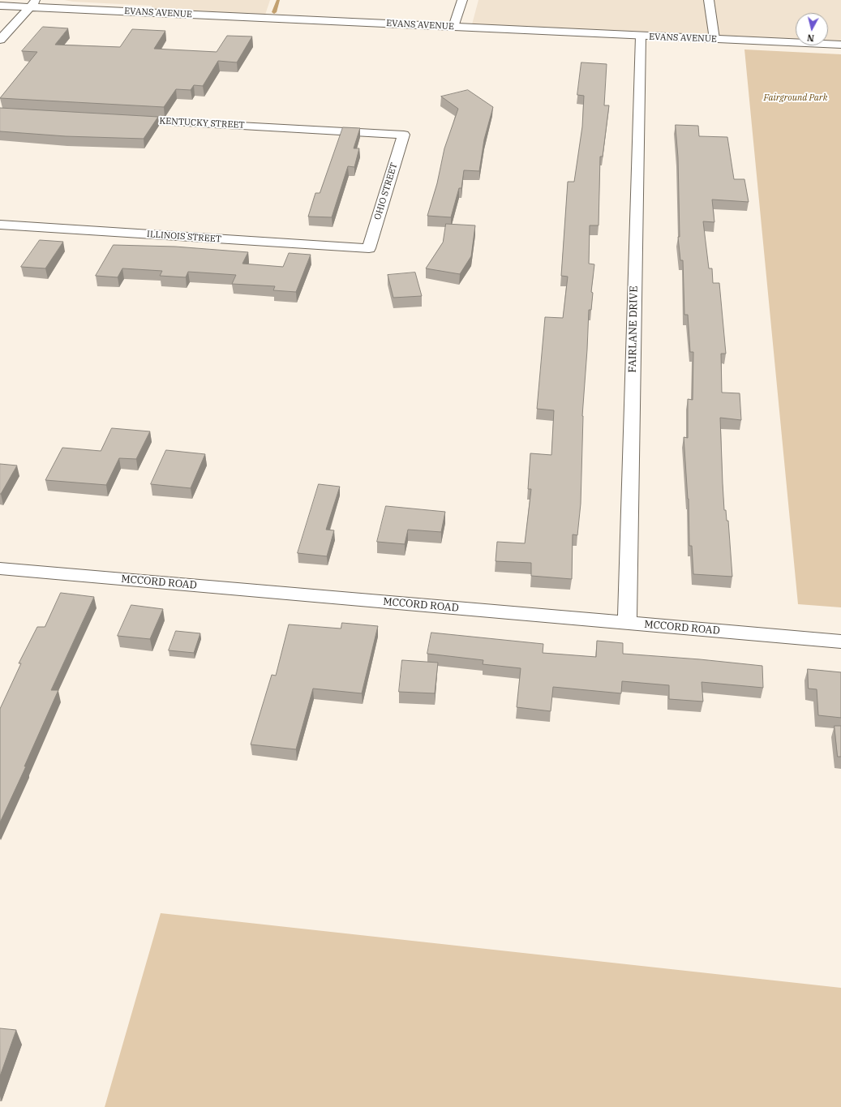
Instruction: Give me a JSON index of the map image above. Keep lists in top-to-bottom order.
{
  "streets": {
    "street": [
      "EVANS AVENUE",
      "KENTUCKY STREET",
      "OHIO STREET",
      "ILLINOIS STREET",
      "FAIRLANE DRIVE",
      "MCCORD ROAD"
    ]
  },
  "crossings": [
    ["EVANS AVENUE", "FAIRLANE DRIVE"],
    ["KENTUCKY STREET", "OHIO STREET"],
    ["OHIO STREET", "ILLINOIS STREET"],
    ["FAIRLANE DRIVE", "MCCORD ROAD"]
  ],
  "parks": ["Fairground Park"],
  "north": "bottom"
}
